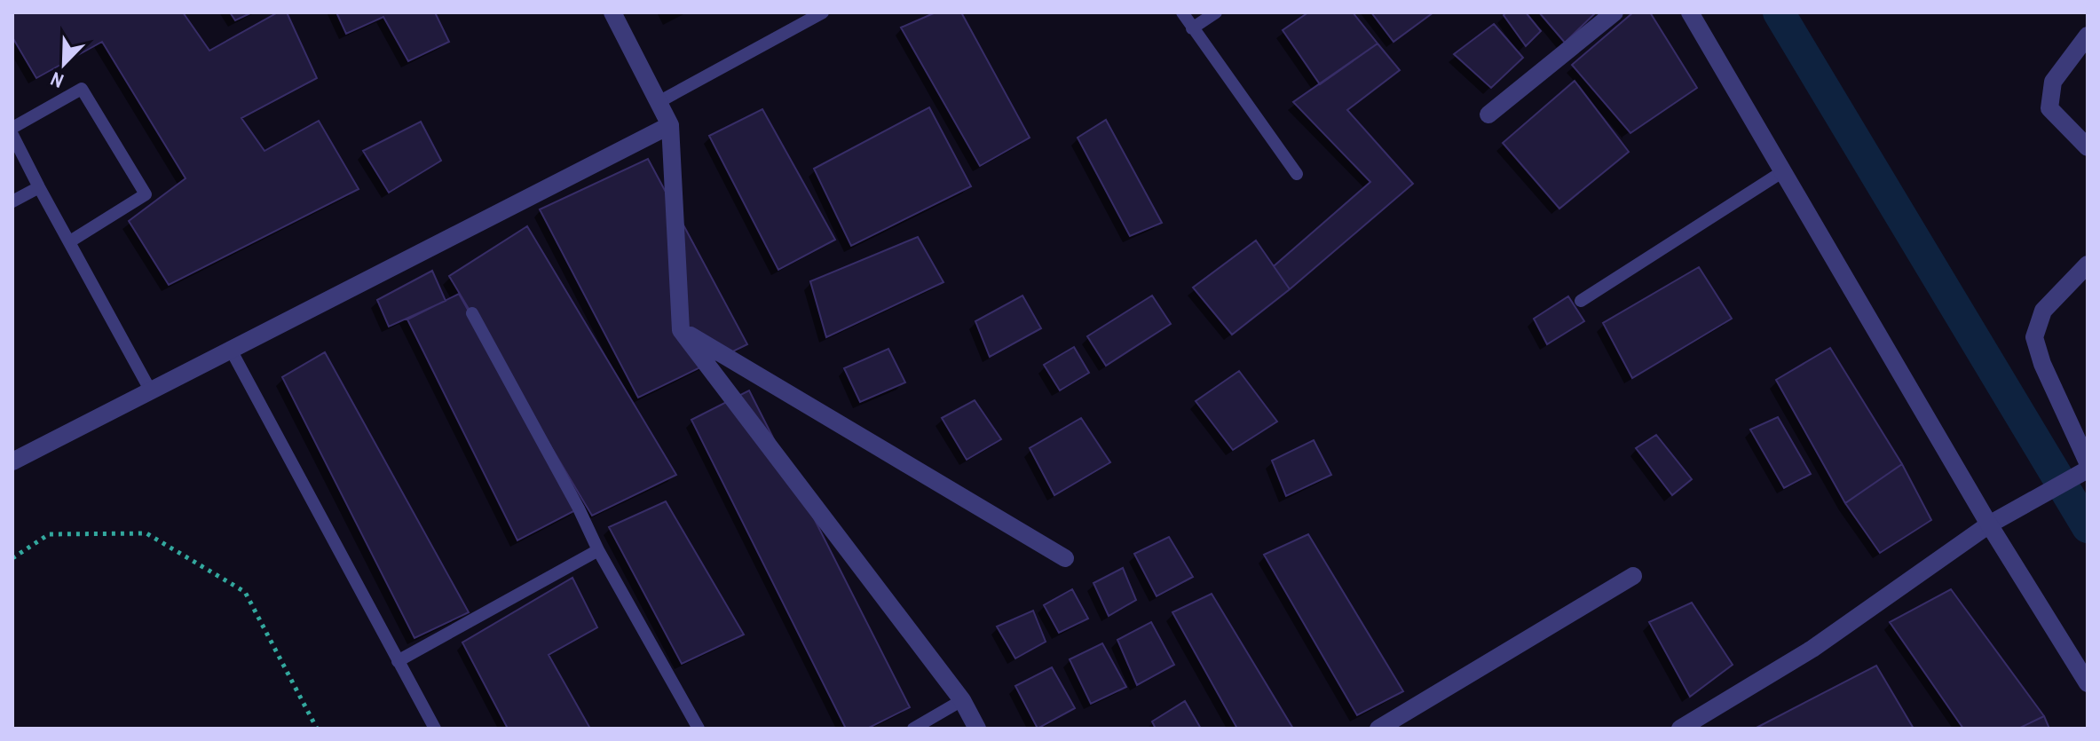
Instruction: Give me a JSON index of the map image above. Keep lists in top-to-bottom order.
{
  "north": "bottom left"
}
